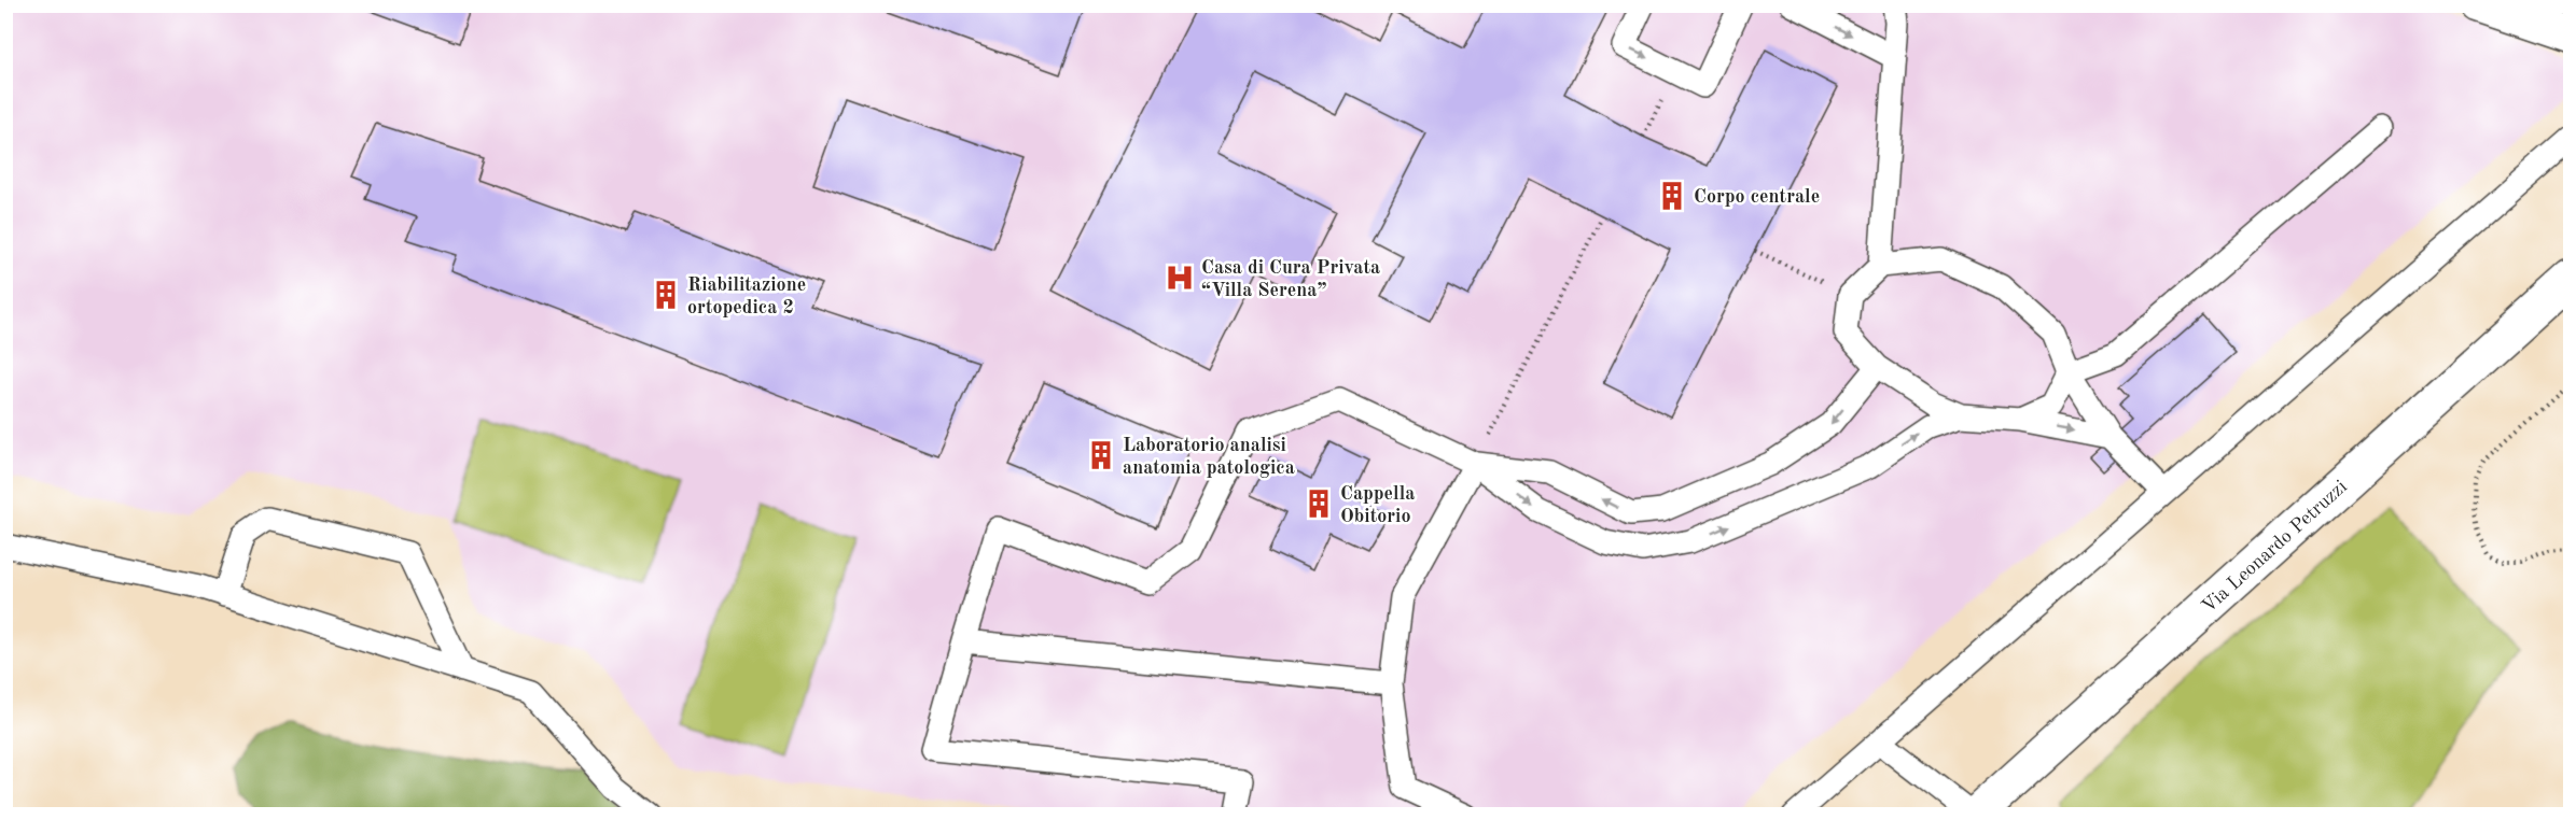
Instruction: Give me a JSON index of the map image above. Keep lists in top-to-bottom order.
{
  "streets": {
    "main road": ["Via Leonardo Petruzzi"]
  },
  "places": {
    "building": [
      "Corpo centrale",
      "Riabilitazione ortopedica 2",
      "Laboratorio analisi anatomia patologica",
      "Cappella Obitorio"
    ],
    "hospital": ["Casa di Cura Privata “Villa Serena”"]
  }
}
